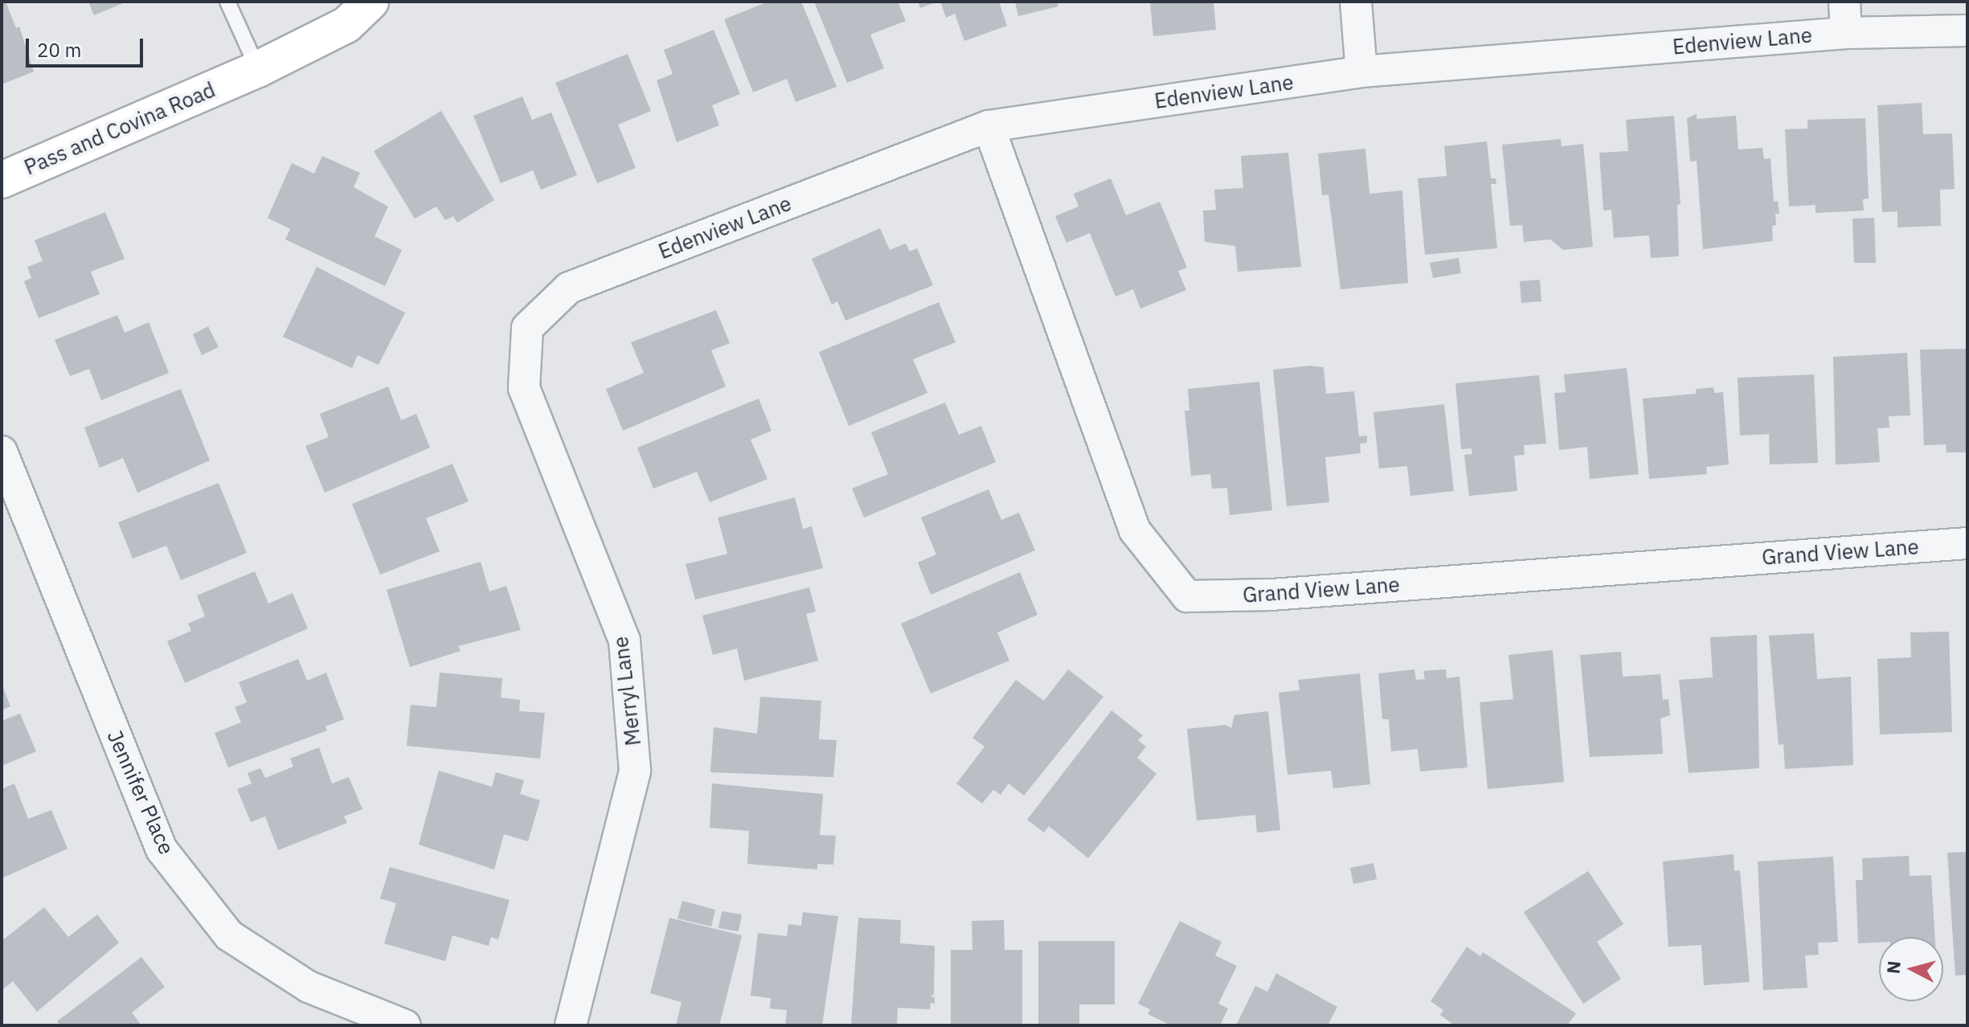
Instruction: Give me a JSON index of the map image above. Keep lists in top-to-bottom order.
{
  "streets": {
    "street": [
      "Edenview Lane",
      "Pass and Covina Road",
      "Grand View Lane",
      "Merryl Lane",
      "Jennifer Place"
    ]
  },
  "crossings": [
    ["Edenview Lane", "Grand View Lane"],
    ["Edenview Lane", "Merryl Lane"]
  ],
  "scale_bar": "20 m",
  "north": "left"
}
